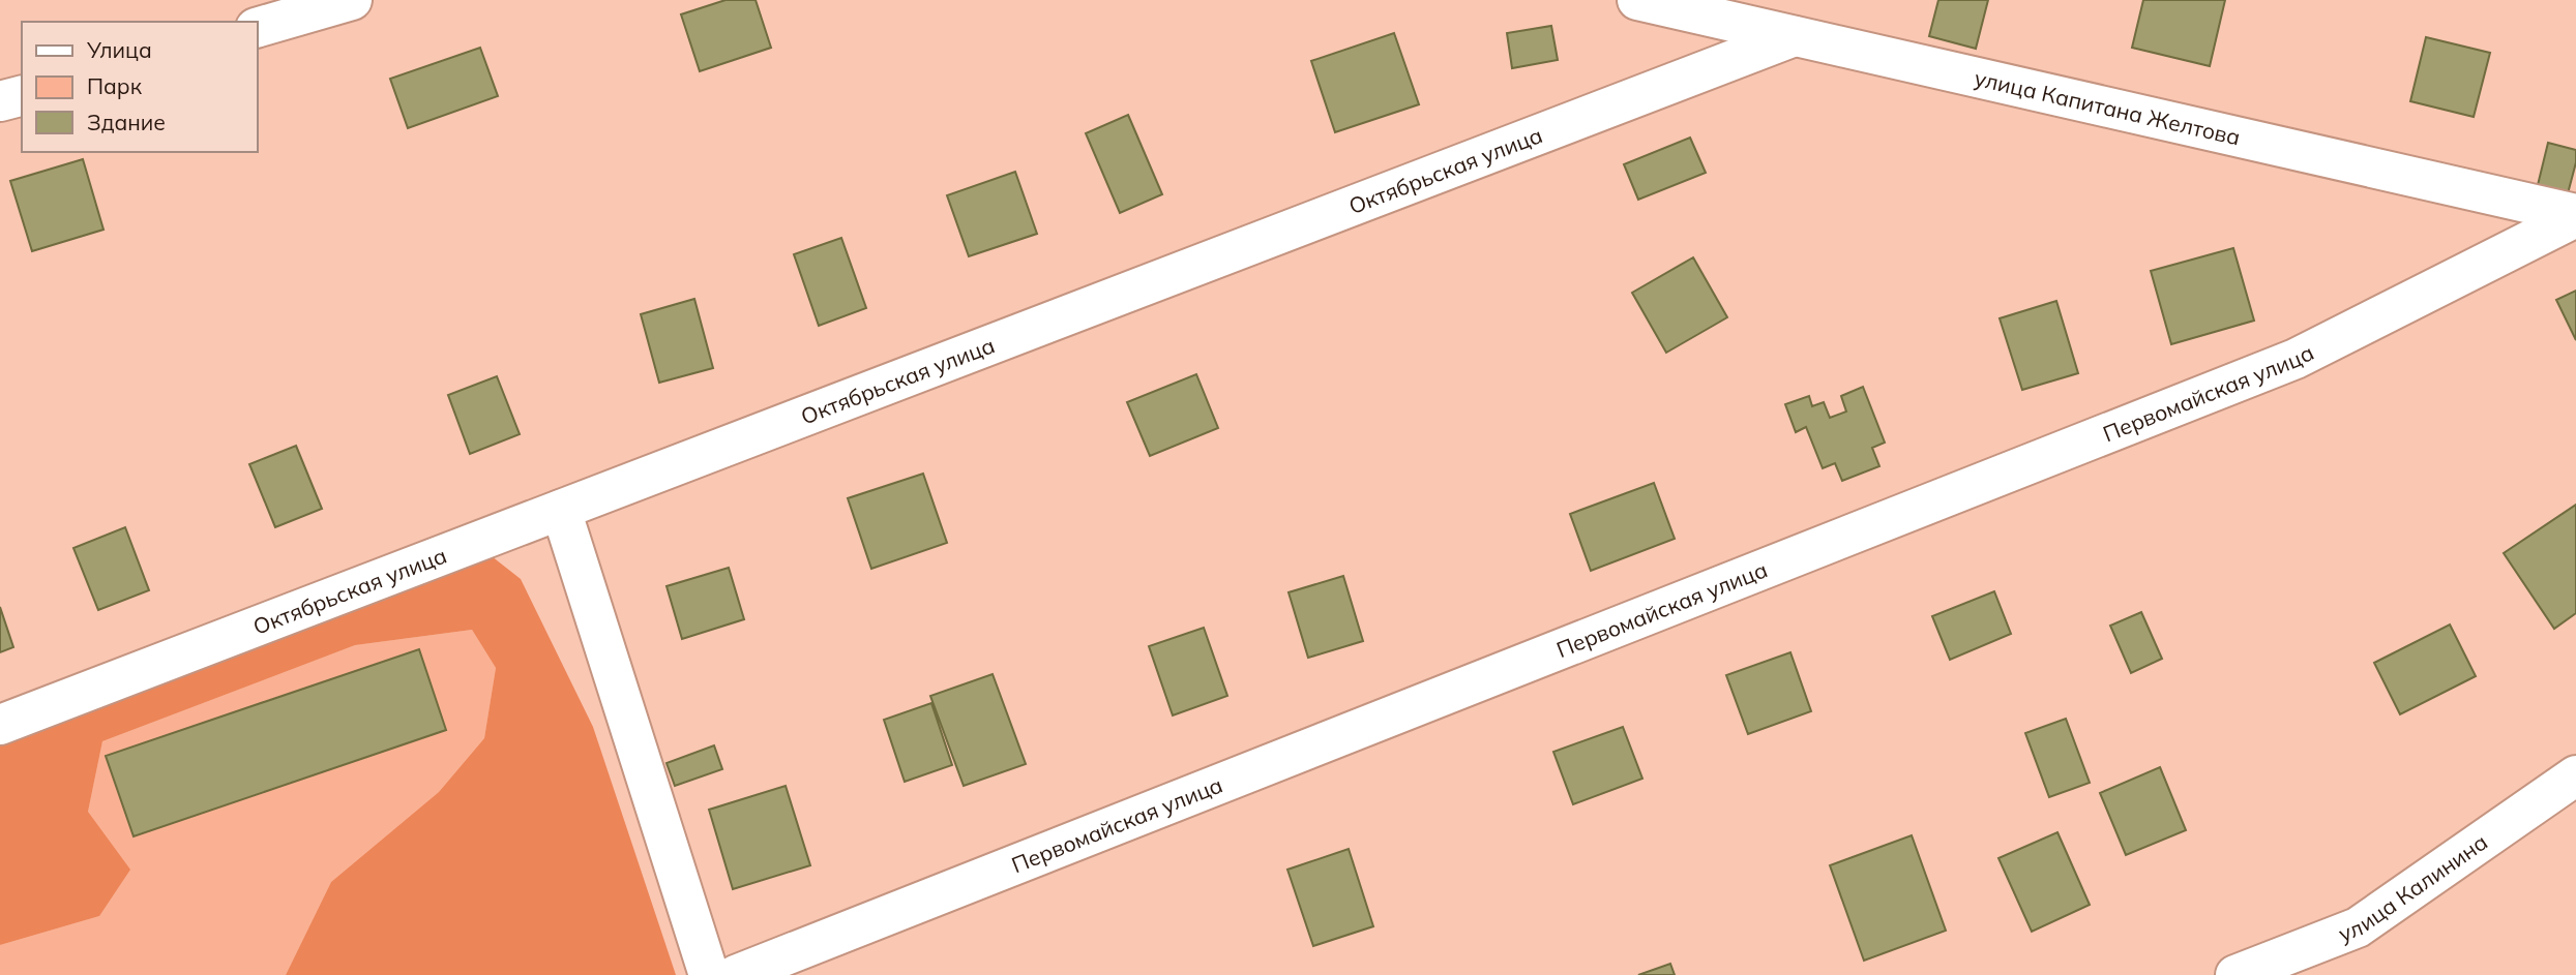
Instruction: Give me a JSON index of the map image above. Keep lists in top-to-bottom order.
{
  "streets": {
    "street": [
      "улица Капитана Желтова",
      "Октябрьская улица",
      "Первомайская улица",
      "улица Калинина"
    ]
  },
  "crossings": [
    ["улица Капитана Желтова", "Октябрьская улица"],
    ["улица Капитана Желтова", "Первомайская улица"]
  ],
  "legend": ["Улица", "Парк", "Здание"]
}
